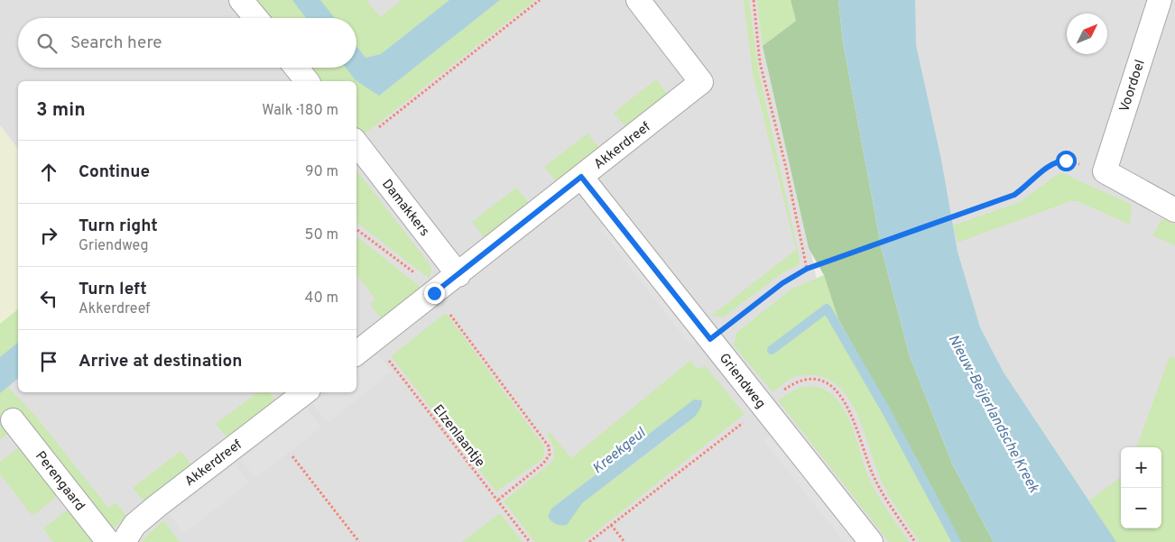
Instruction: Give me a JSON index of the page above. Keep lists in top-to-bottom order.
{
  "streets": {
    "street": [
      "Voordoel",
      "Akkerdreef",
      "Damakkers",
      "Griendweg",
      "Perengaard"
    ],
    "path": ["Elzenlaantje"]
  },
  "crossings": [
    ["Akkerdreef", "Damakkers"],
    ["Akkerdreef", "Griendweg"],
    ["Akkerdreef", "Elzenlaantje"]
  ],
  "water": ["Nieuw-Beijerlandsche Kreek", "Kreekgeul"],
  "north": "top right",
  "page": {
    "search": "Search here",
    "heading": ["3 min", "Walk · 180 m"],
    "list": [
      ["Continue", "90 m"],
      ["Turn right", "Griendweg", "50 m"],
      ["Turn left", "Akkerdreef", "40 m"],
      "Arrive at destination"
    ],
    "map_buttons": ["+", "−"]
  }
}
